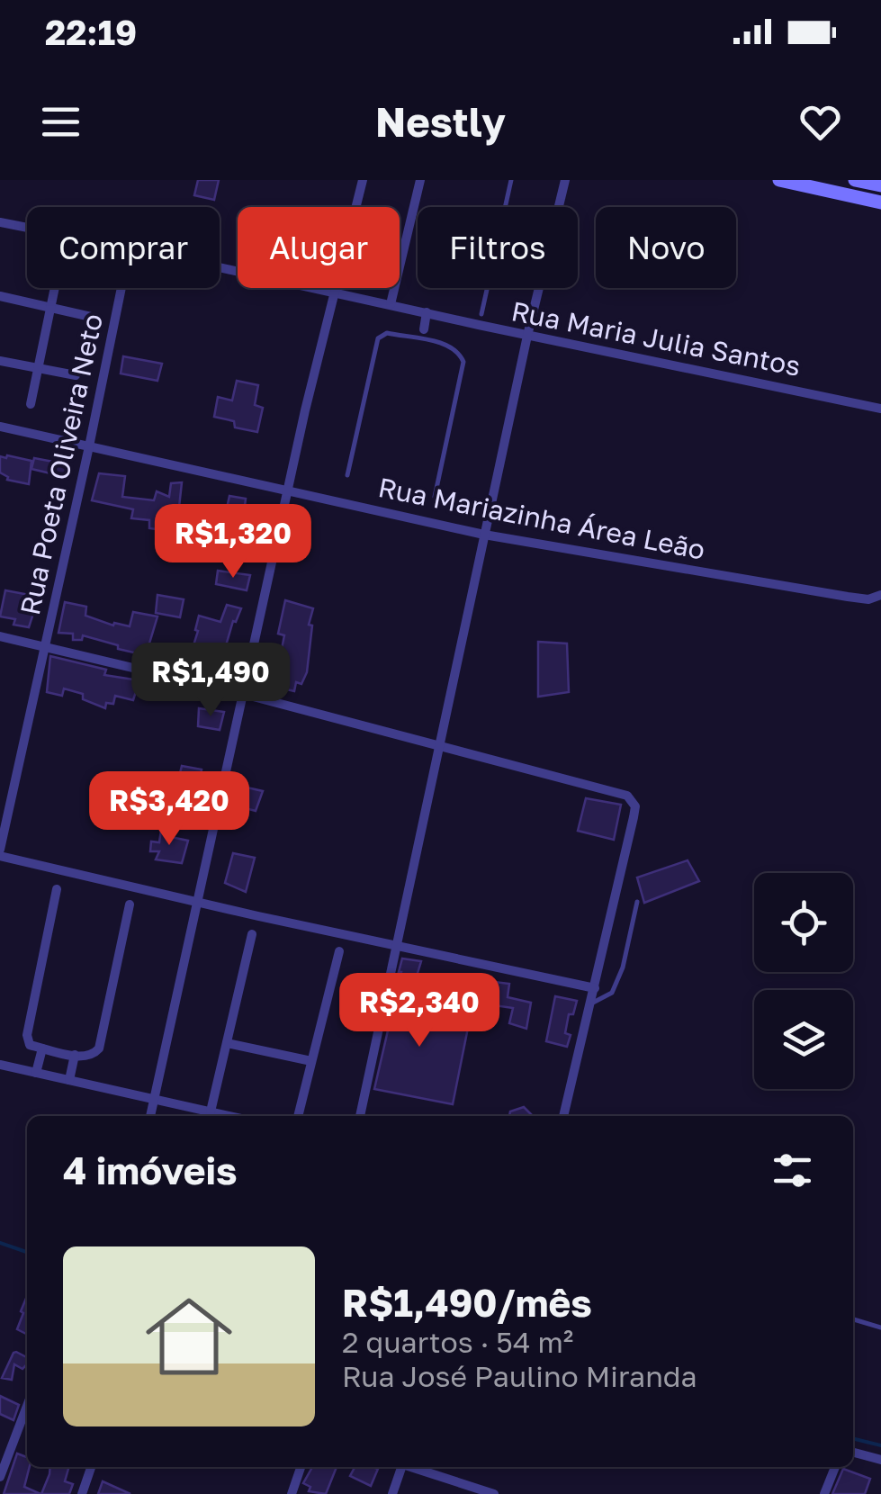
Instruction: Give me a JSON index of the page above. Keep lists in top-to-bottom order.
{
  "streets": {
    "street": ["Rua Maria Julia Santos", "Rua Poeta Oliveira Neto", "Rua Mariazinha Área Leão"]
  },
  "crossings": [
    ["Rua Poeta Oliveira Neto", "Rua Mariazinha Área Leão"]
  ],
  "page": {
    "status": "22:19",
    "header": "Nestly",
    "chip": [
      "Comprar",
      "Alugar",
      "Filtros",
      "Novo"
    ],
    "price": [
      "R$1,320",
      "R$1,490",
      "R$3,420",
      "R$2,340"
    ],
    "heading": "4 imóveis",
    "list": [
      {
        "name": "R$1,490/mês",
        "note": "2 quartos · 54 m² · Rua José Paulino Miranda"
      }
    ]
  }
}
